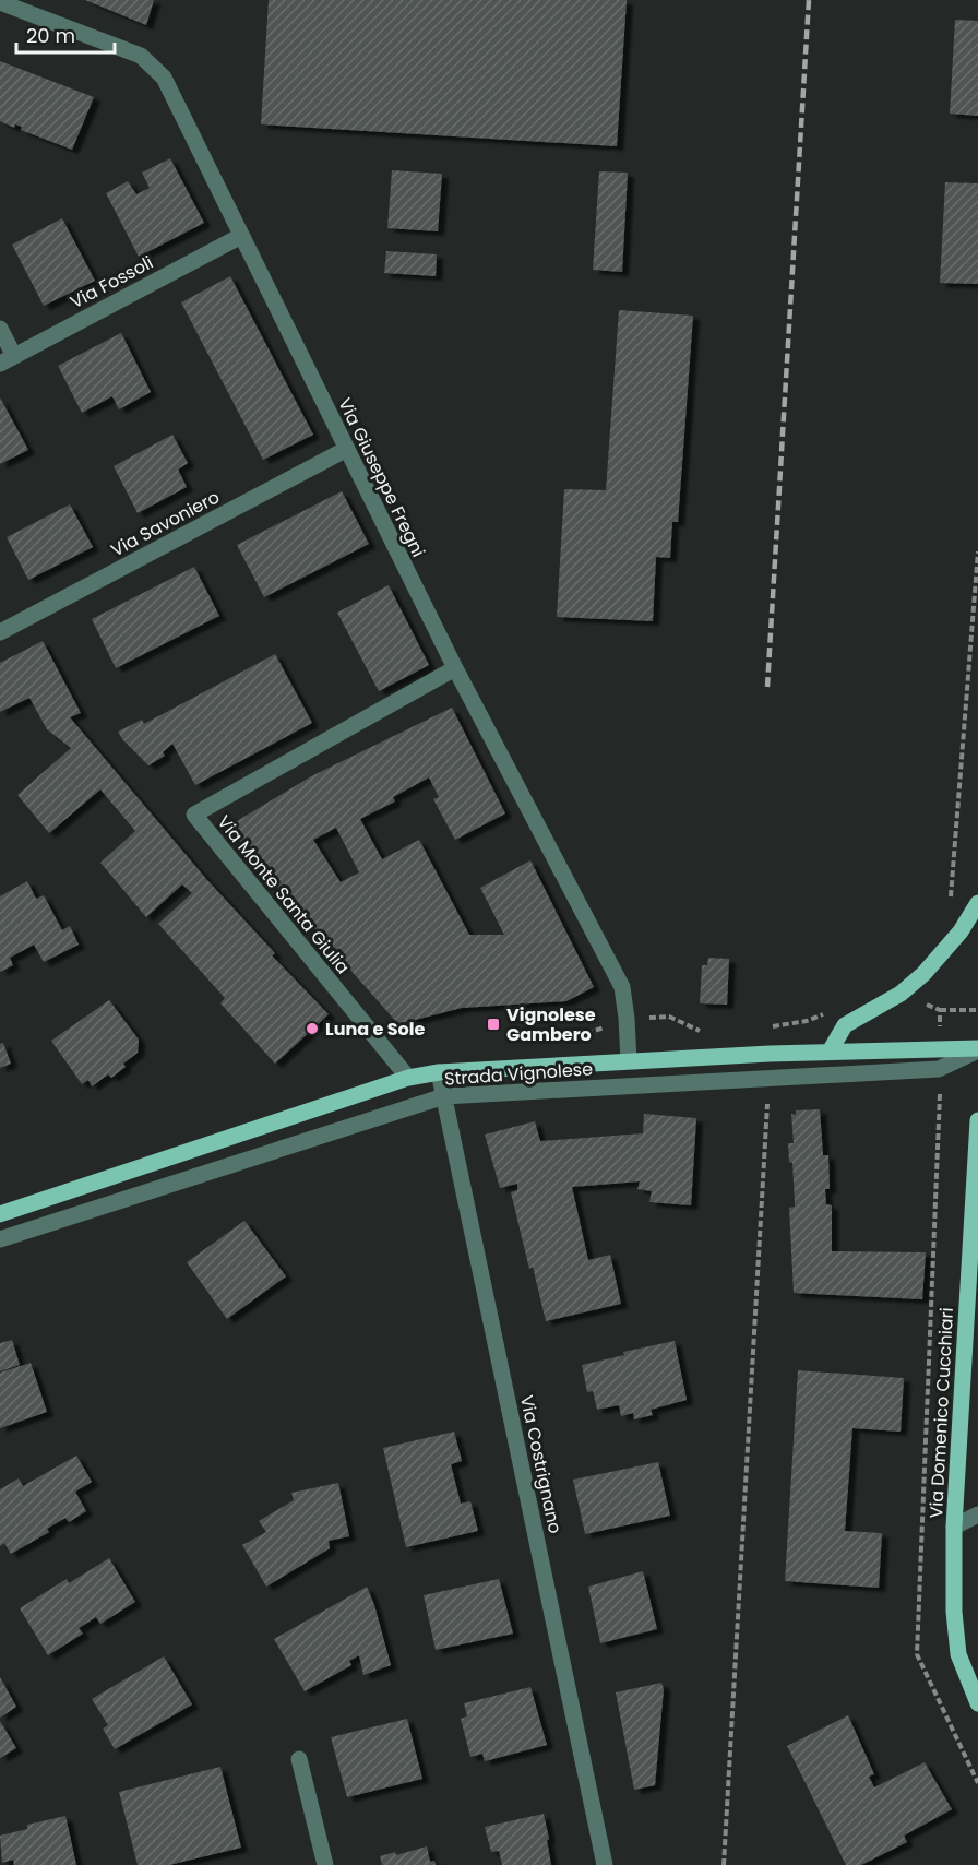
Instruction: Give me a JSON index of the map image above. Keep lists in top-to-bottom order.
{
  "streets": {
    "main road": ["Strada Vignolese", "Via Domenico Cucchiari"],
    "street": [
      "Via Fossoli",
      "Via Giuseppe Fregni",
      "Via Savoniero",
      "Via Monte Santa Giulia",
      "Via Costrignano"
    ]
  },
  "crossings": [
    ["Via Fossoli", "Via Giuseppe Fregni"],
    ["Via Giuseppe Fregni", "Via Savoniero"],
    ["Via Giuseppe Fregni", "Via Monte Santa Giulia"],
    ["Via Giuseppe Fregni", "Strada Vignolese"],
    ["Via Monte Santa Giulia", "Strada Vignolese"],
    ["Strada Vignolese", "Via Costrignano"]
  ],
  "places": {
    "transit": ["Vignolese Gambero"],
    "other": ["Luna e Sole"]
  },
  "scale_bar": "20 m"
}
